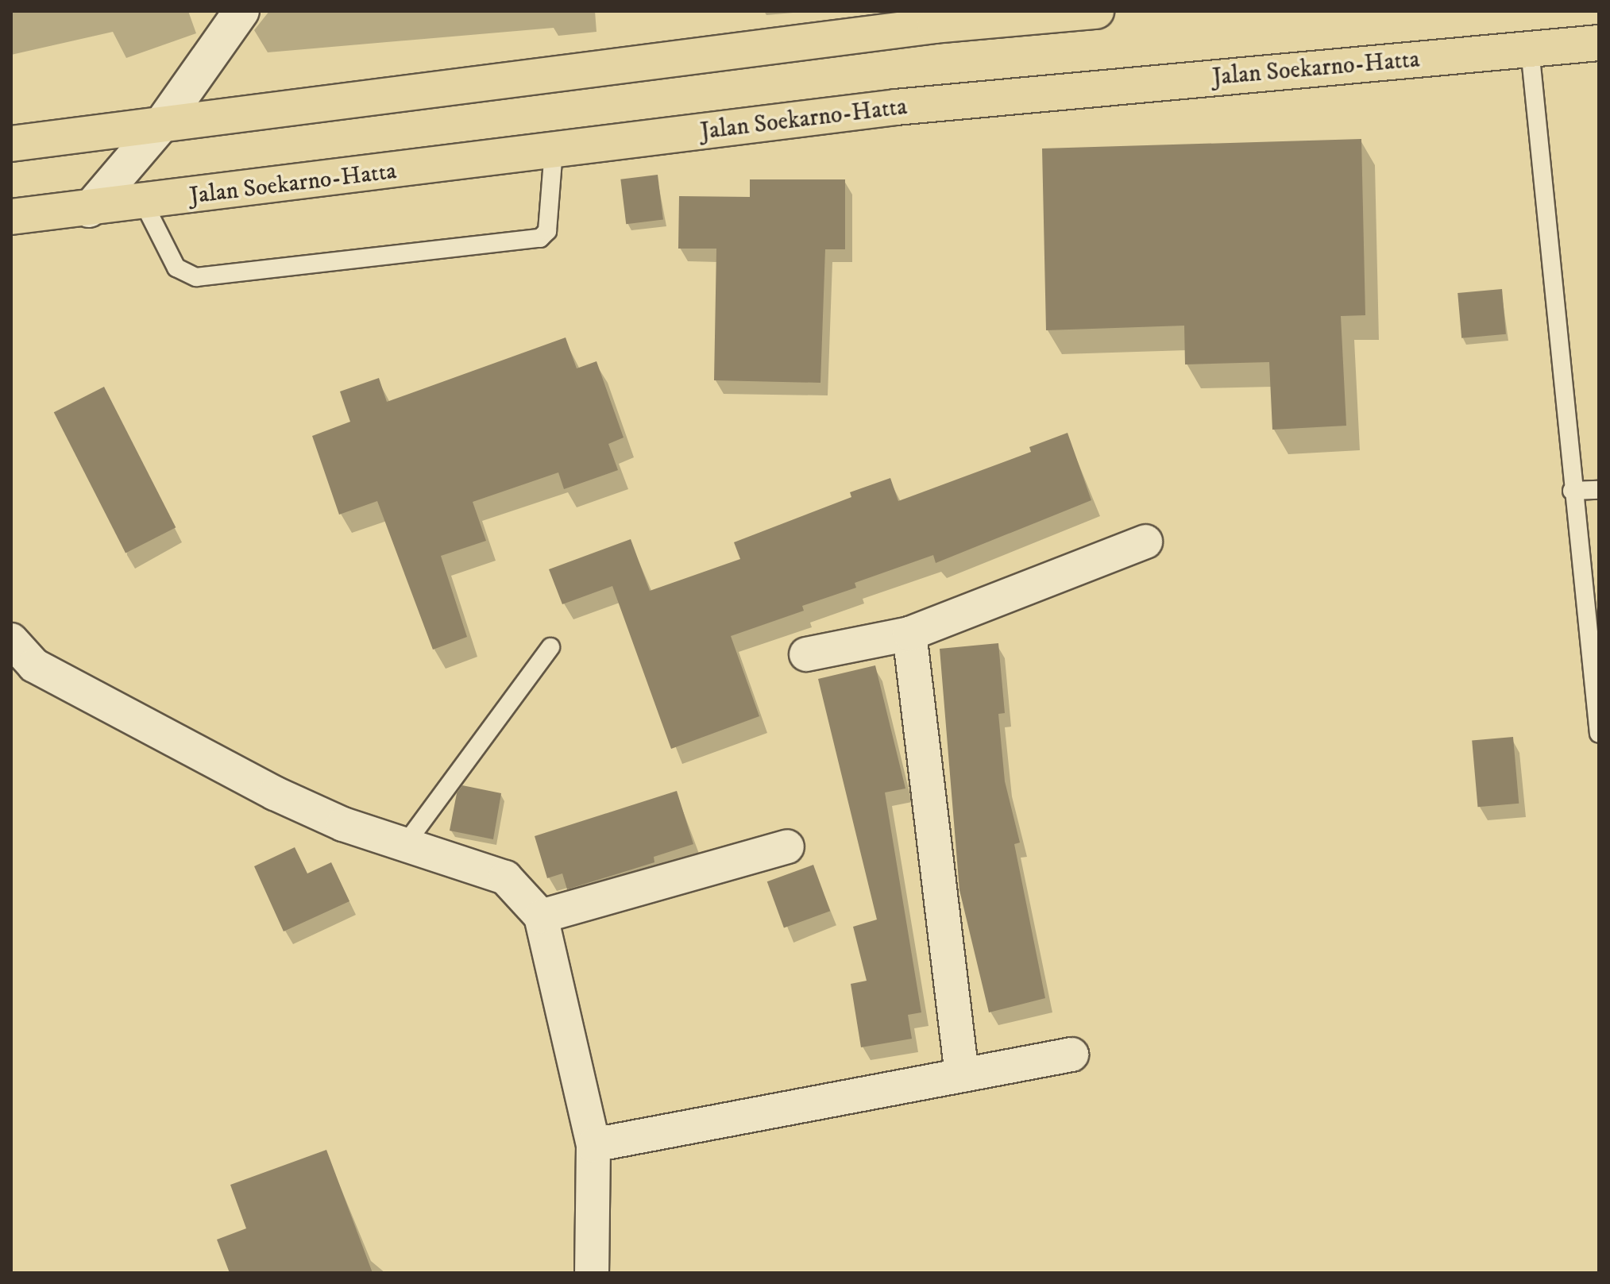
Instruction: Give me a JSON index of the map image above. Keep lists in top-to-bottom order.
{
  "streets": {
    "highway": ["Jalan Soekarno-Hatta"]
  }
}
